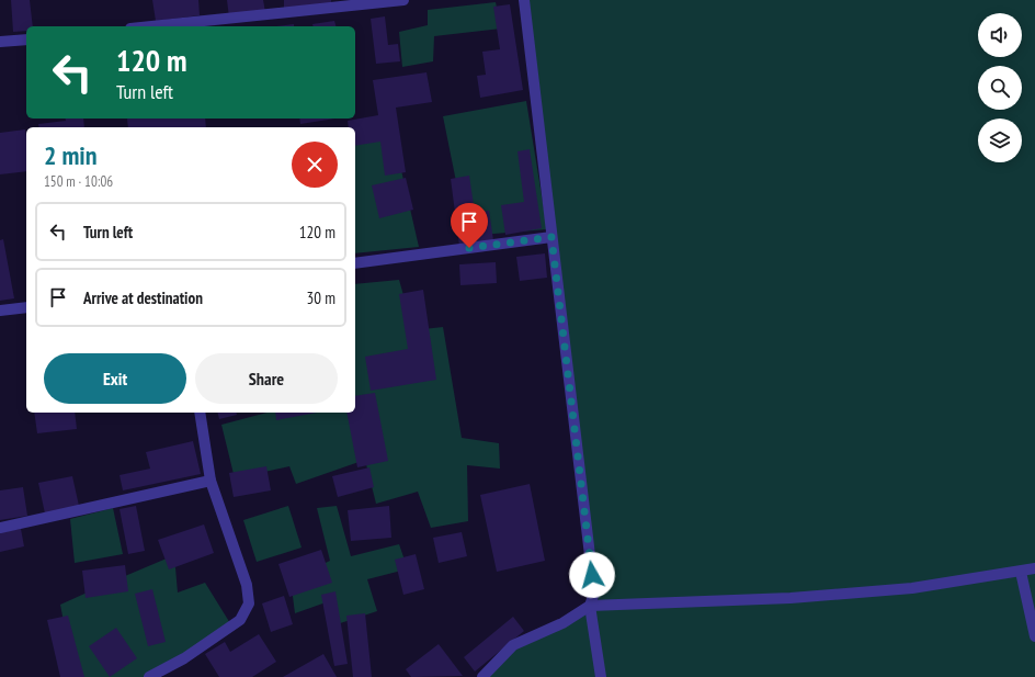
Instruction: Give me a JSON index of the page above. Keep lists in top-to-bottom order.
{
  "page": {
    "turn": ["120 m", "Turn left"],
    "heading": ["2 min", "150 m · 10:06"],
    "list": [
      {
        "name": "Turn left",
        "value": "120 m"
      },
      {
        "name": "Arrive at destination",
        "value": "30 m"
      }
    ],
    "buttons": ["Exit", "Share"]
  }
}
